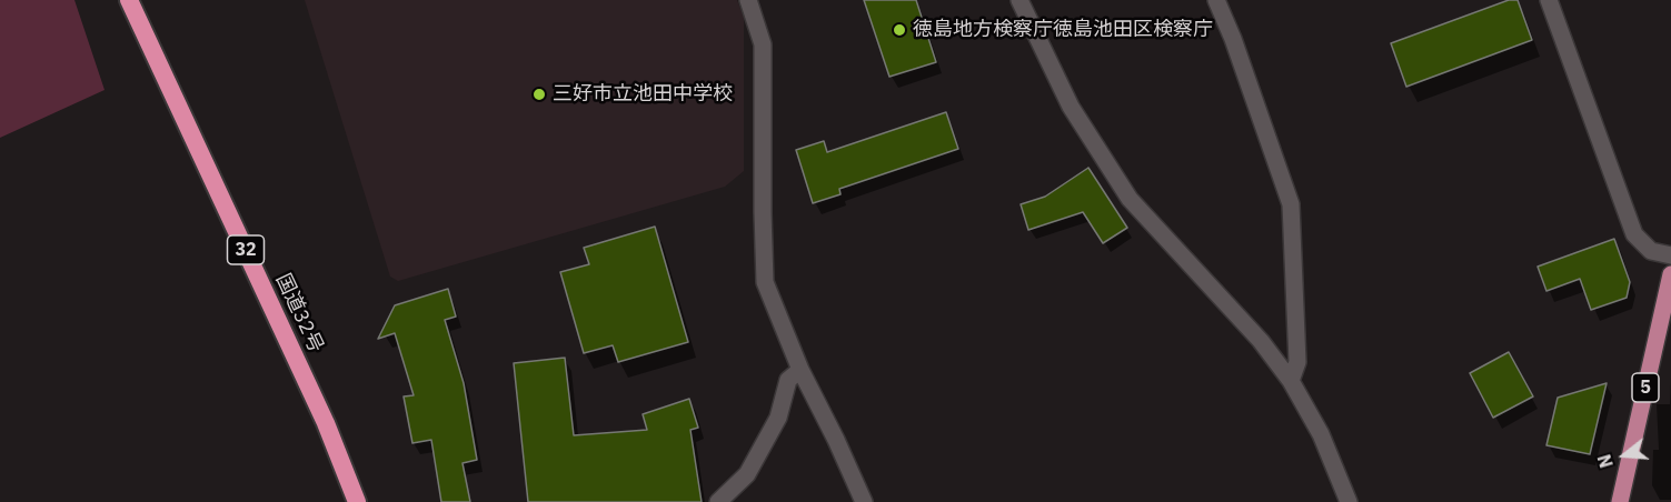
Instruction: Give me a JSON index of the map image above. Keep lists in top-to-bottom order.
{
  "streets": {
    "highway": ["32", "国道32号"],
    "main road": ["5"]
  },
  "places": ["徳島地方検察庁徳島池田区検察庁", "三好市立池田中学校"],
  "north": "left"
}
